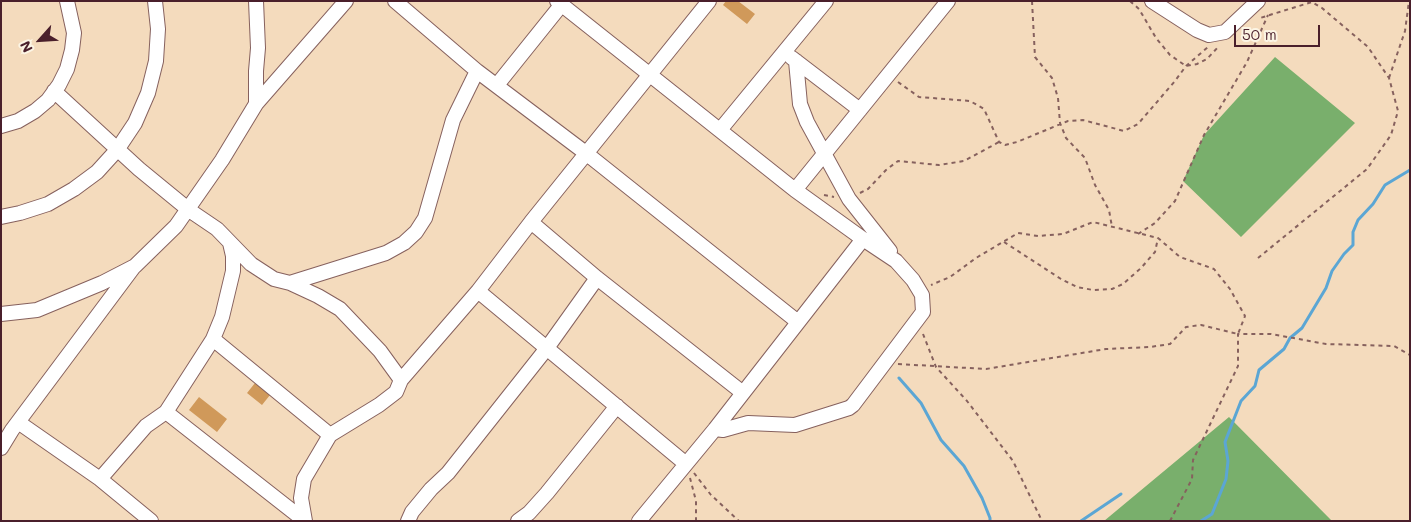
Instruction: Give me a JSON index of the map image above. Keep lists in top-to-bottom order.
{
  "scale_bar": "50 m",
  "north": "bottom left"
}
